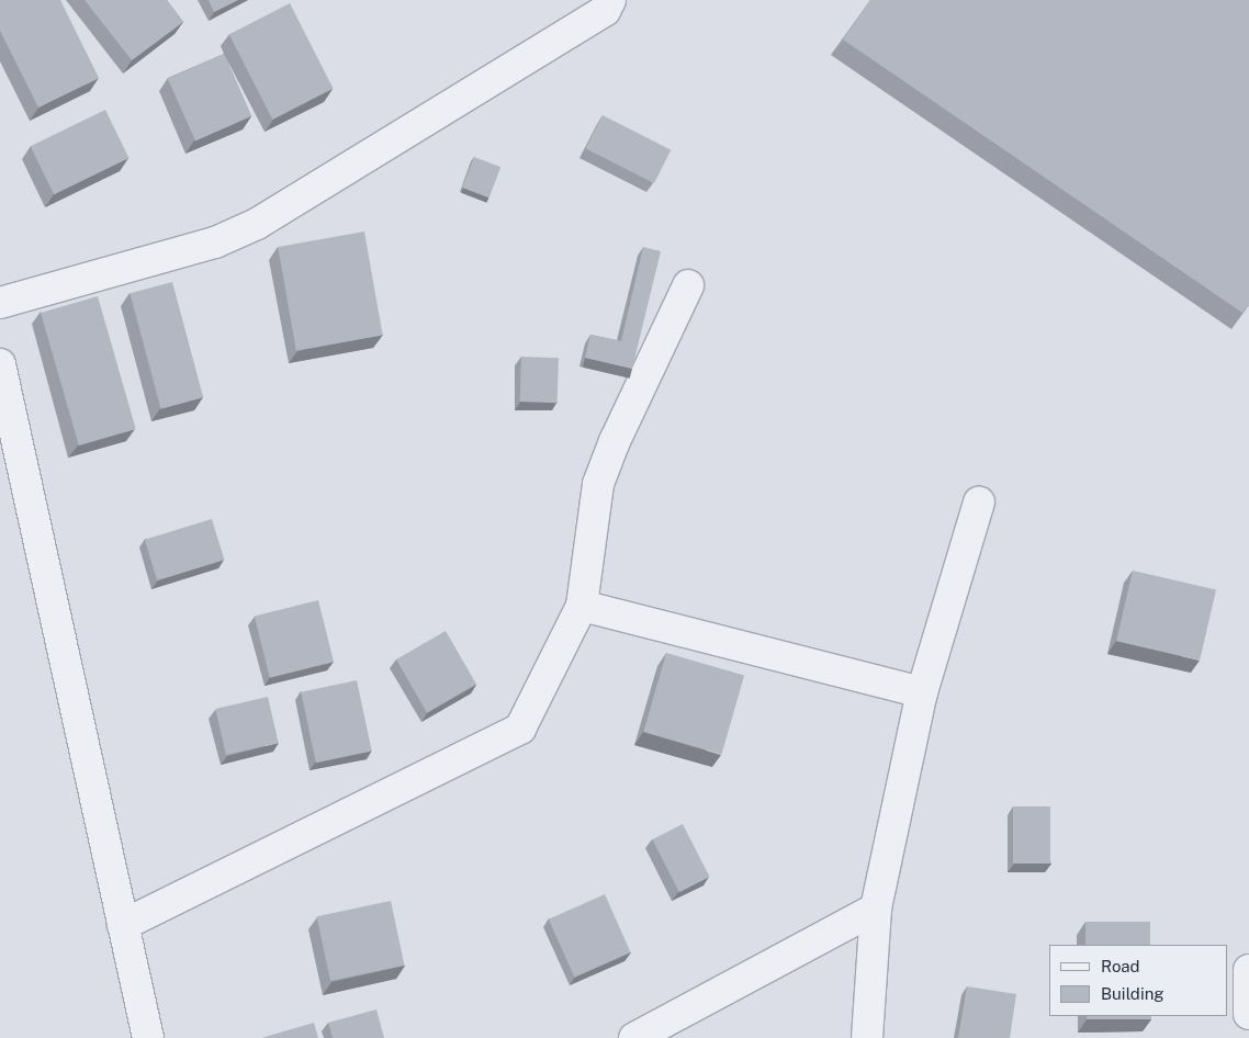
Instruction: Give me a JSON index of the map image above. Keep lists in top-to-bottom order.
{
  "legend": ["Road", "Building"]
}
